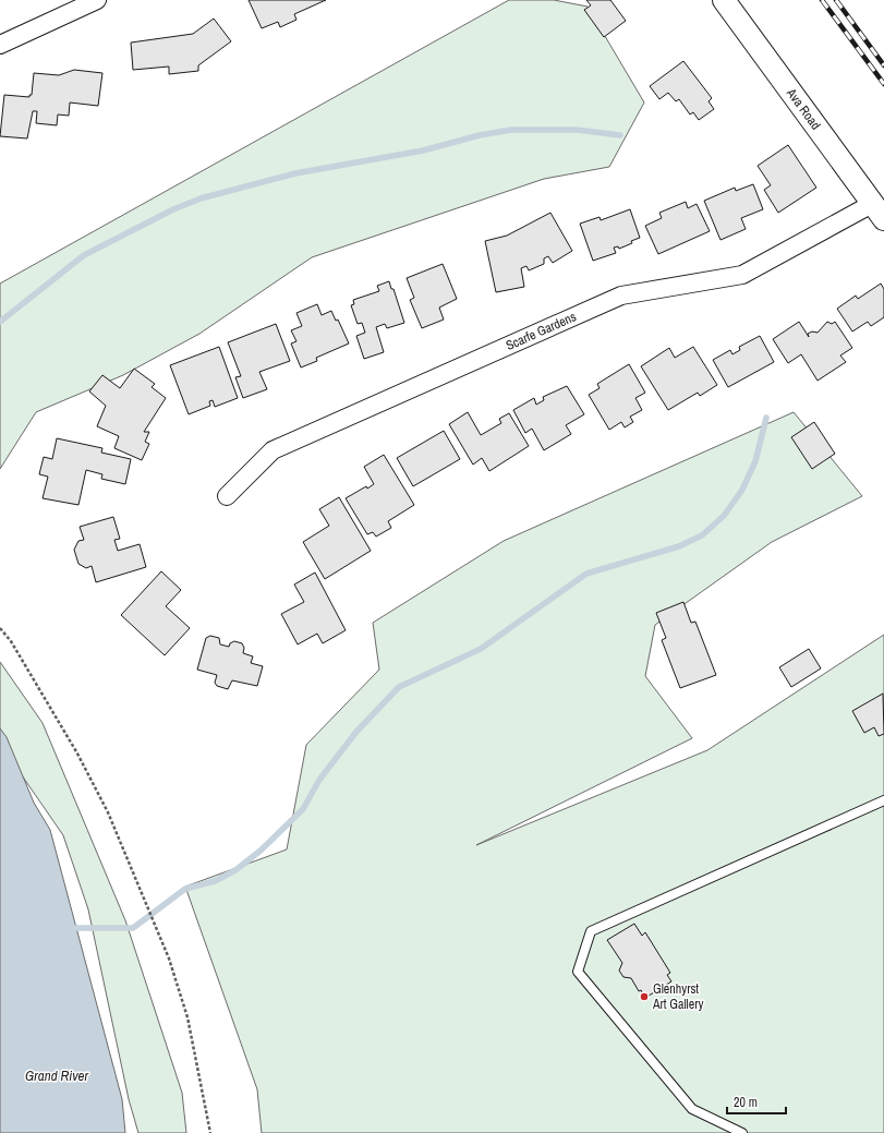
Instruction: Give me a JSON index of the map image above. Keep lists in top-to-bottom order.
{
  "streets": {
    "street": ["Ava Road", "Scarfe Gardens"]
  },
  "crossings": [
    ["Ava Road", "Scarfe Gardens"]
  ],
  "water": ["Grand River"],
  "places": ["Glenhyrst Art Gallery"],
  "scale_bar": "20 m"
}
